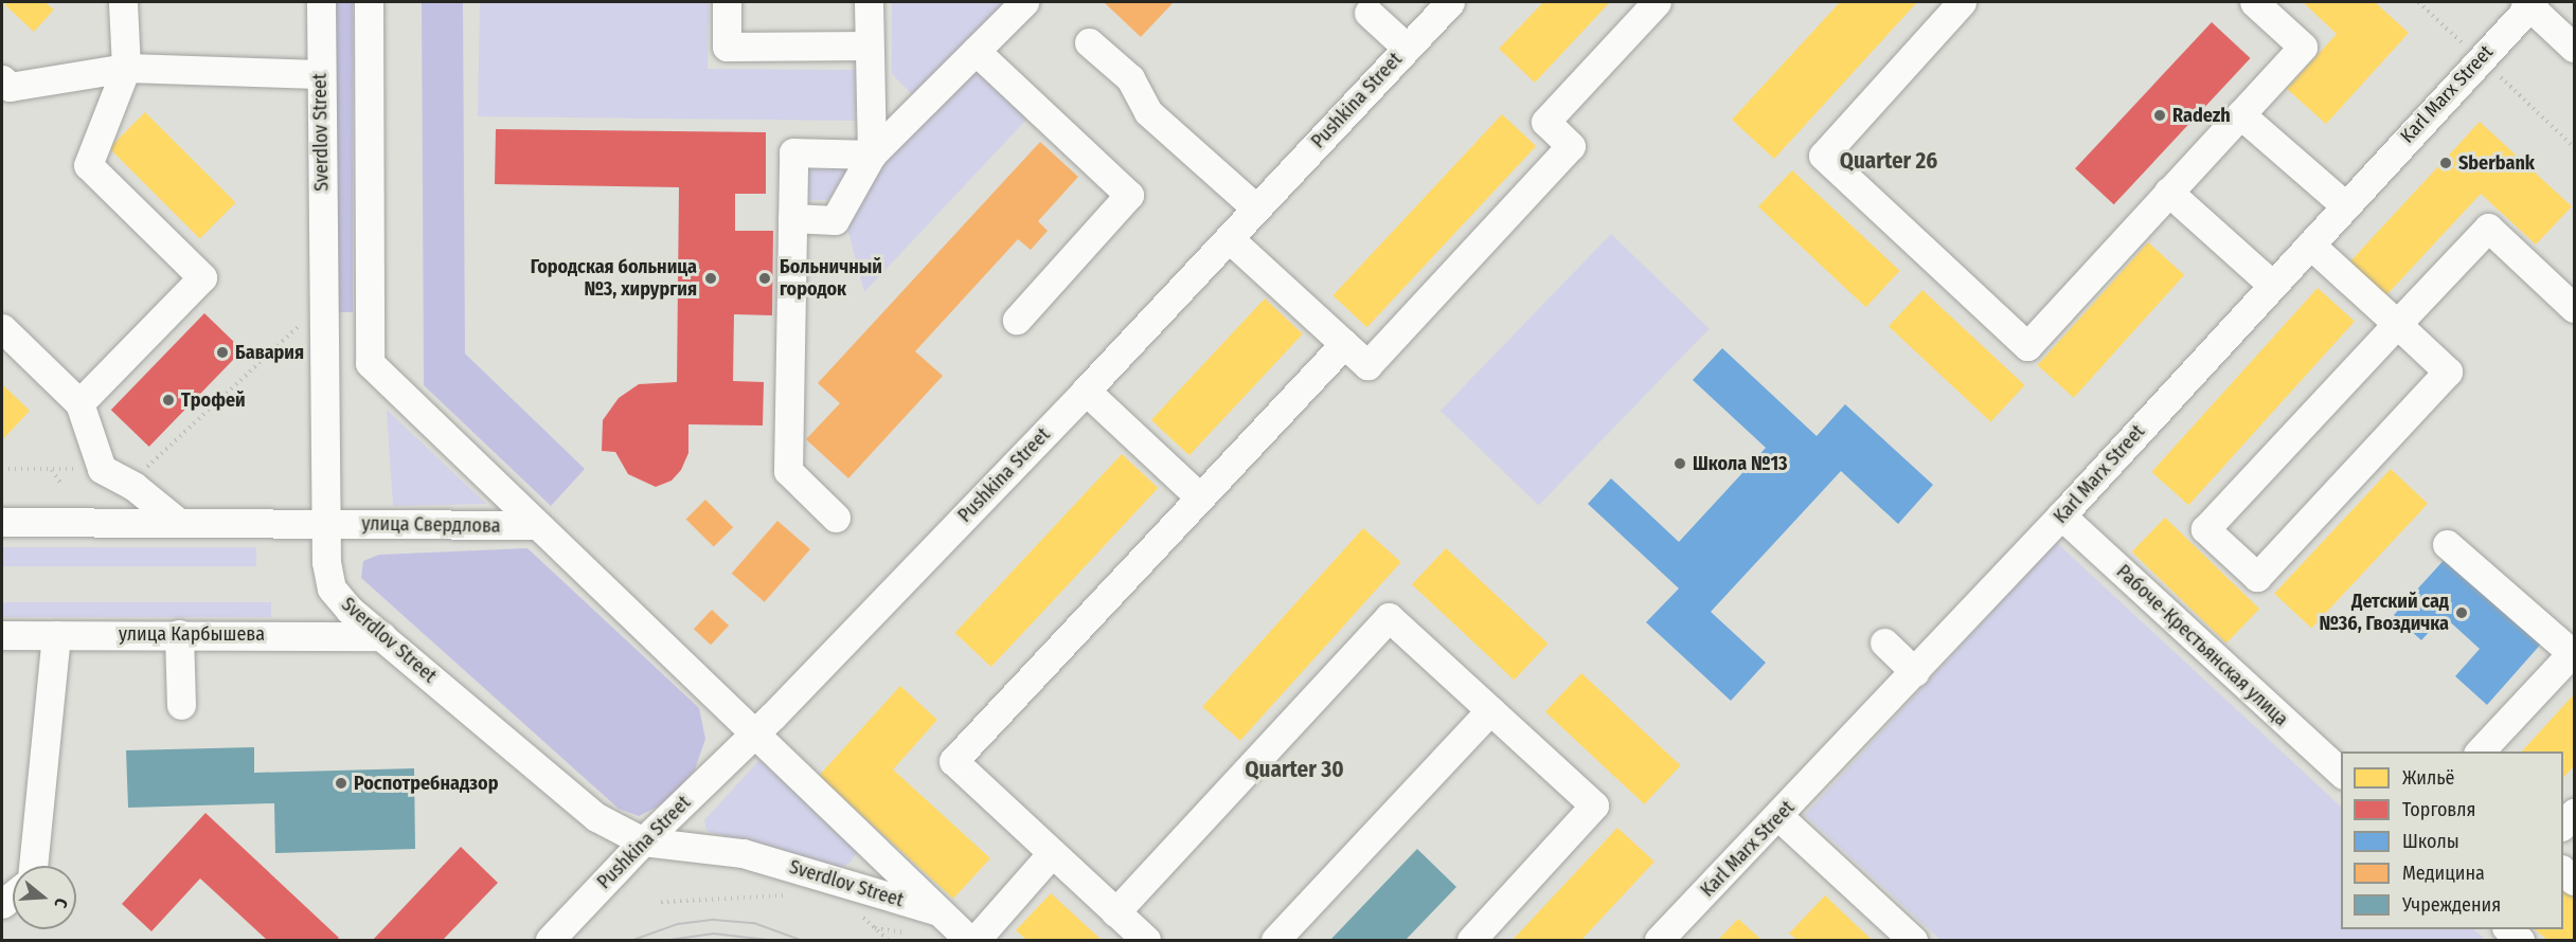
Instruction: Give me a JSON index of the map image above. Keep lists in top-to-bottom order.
{
  "streets": {
    "street": [
      "Karl Marx Street",
      "Pushkina Street",
      "Sverdlov Street",
      "улица Свердлова",
      "улица Карбышева",
      "Рабоче-Крестьянская улица"
    ]
  },
  "crossings": [
    ["Karl Marx Street", "Рабоче-Крестьянская улица"],
    ["Pushkina Street", "Sverdlov Street"],
    ["Sverdlov Street", "улица Свердлова"],
    ["Sverdlov Street", "улица Карбышева"]
  ],
  "districts": ["Quarter 26", "Quarter 30"],
  "places": [
    "Radezh",
    "Sberbank",
    "Городская больница №3, хирургия",
    "Больничный городок",
    "Бавария",
    "Трофей",
    "Школа №13",
    "Детский сад №36, Гвоздичка",
    "Роспотребнадзор"
  ],
  "legend": [
    "Жильё",
    "Торговля",
    "Школы",
    "Медицина",
    "Учреждения"
  ],
  "north": "right"
}
